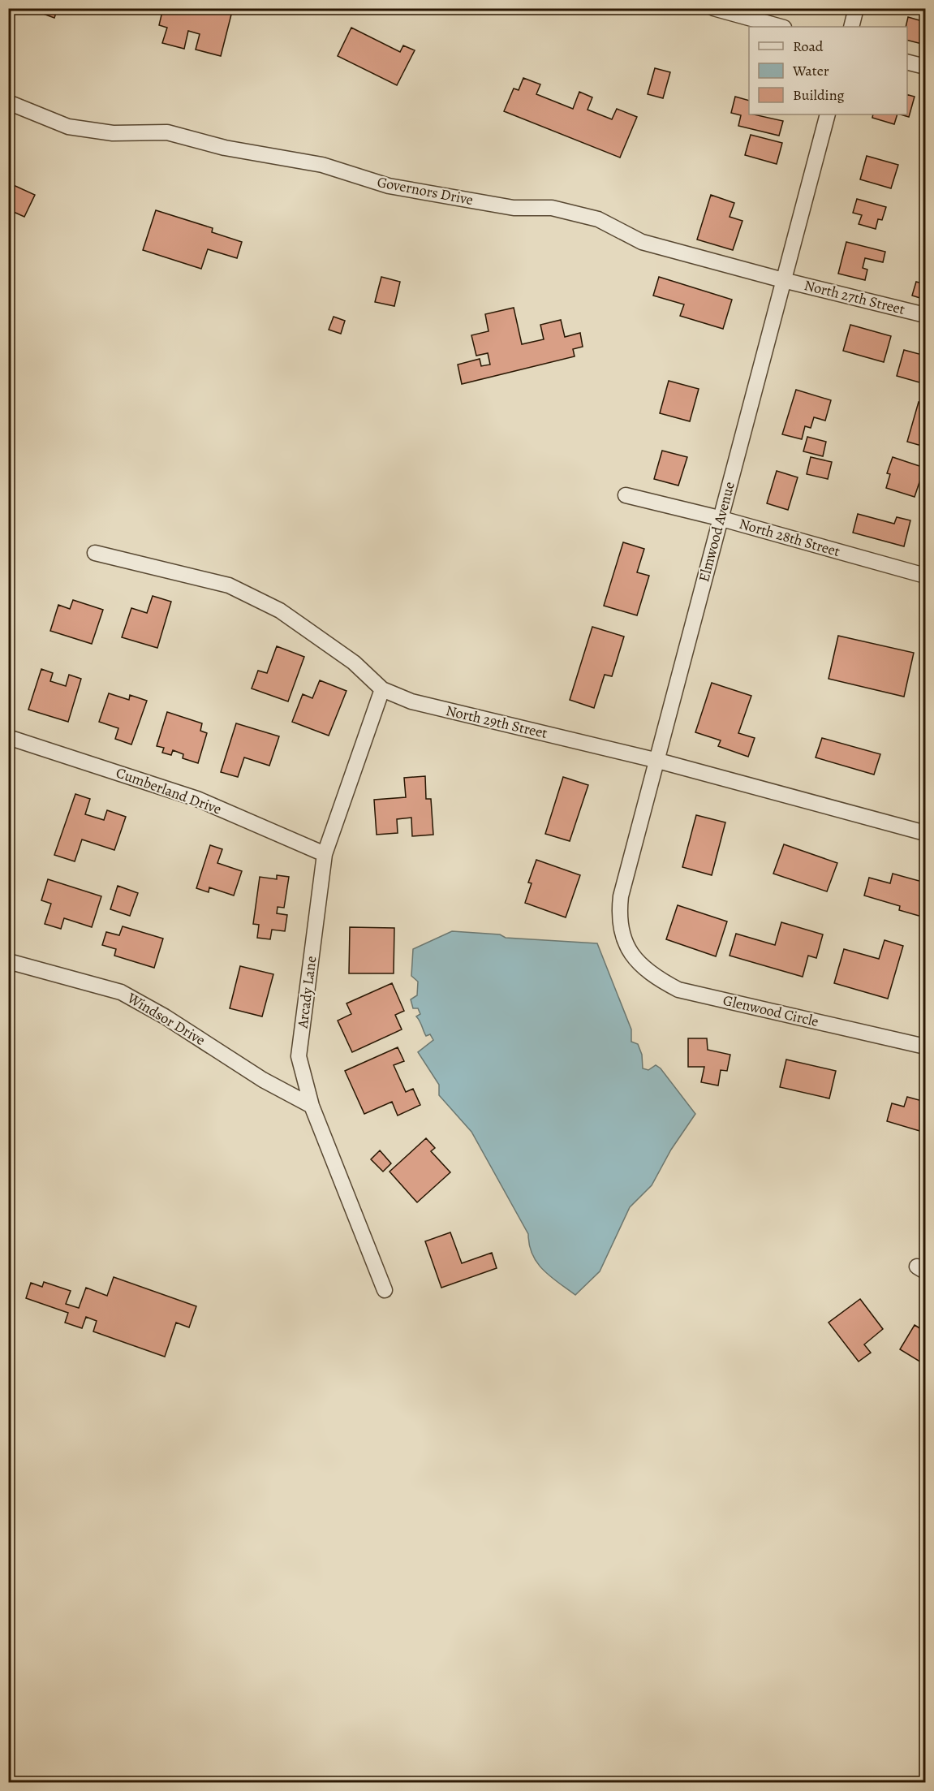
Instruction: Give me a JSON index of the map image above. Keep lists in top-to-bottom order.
{
  "streets": {
    "street": [
      "Governors Drive",
      "North 27th Street",
      "Elmwood Avenue",
      "North 28th Street",
      "North 29th Street",
      "Cumberland Drive",
      "Arcady Lane",
      "Glenwood Circle",
      "Windsor Drive"
    ]
  },
  "crossings": [
    ["Governors Drive", "North 27th Street"],
    ["Governors Drive", "Elmwood Avenue"],
    ["North 27th Street", "Elmwood Avenue"],
    ["Elmwood Avenue", "North 28th Street"],
    ["Elmwood Avenue", "North 29th Street"],
    ["Elmwood Avenue", "Glenwood Circle"],
    ["North 29th Street", "Arcady Lane"],
    ["Cumberland Drive", "Arcady Lane"],
    ["Arcady Lane", "Windsor Drive"]
  ],
  "legend": ["Road", "Water", "Building"]
}
